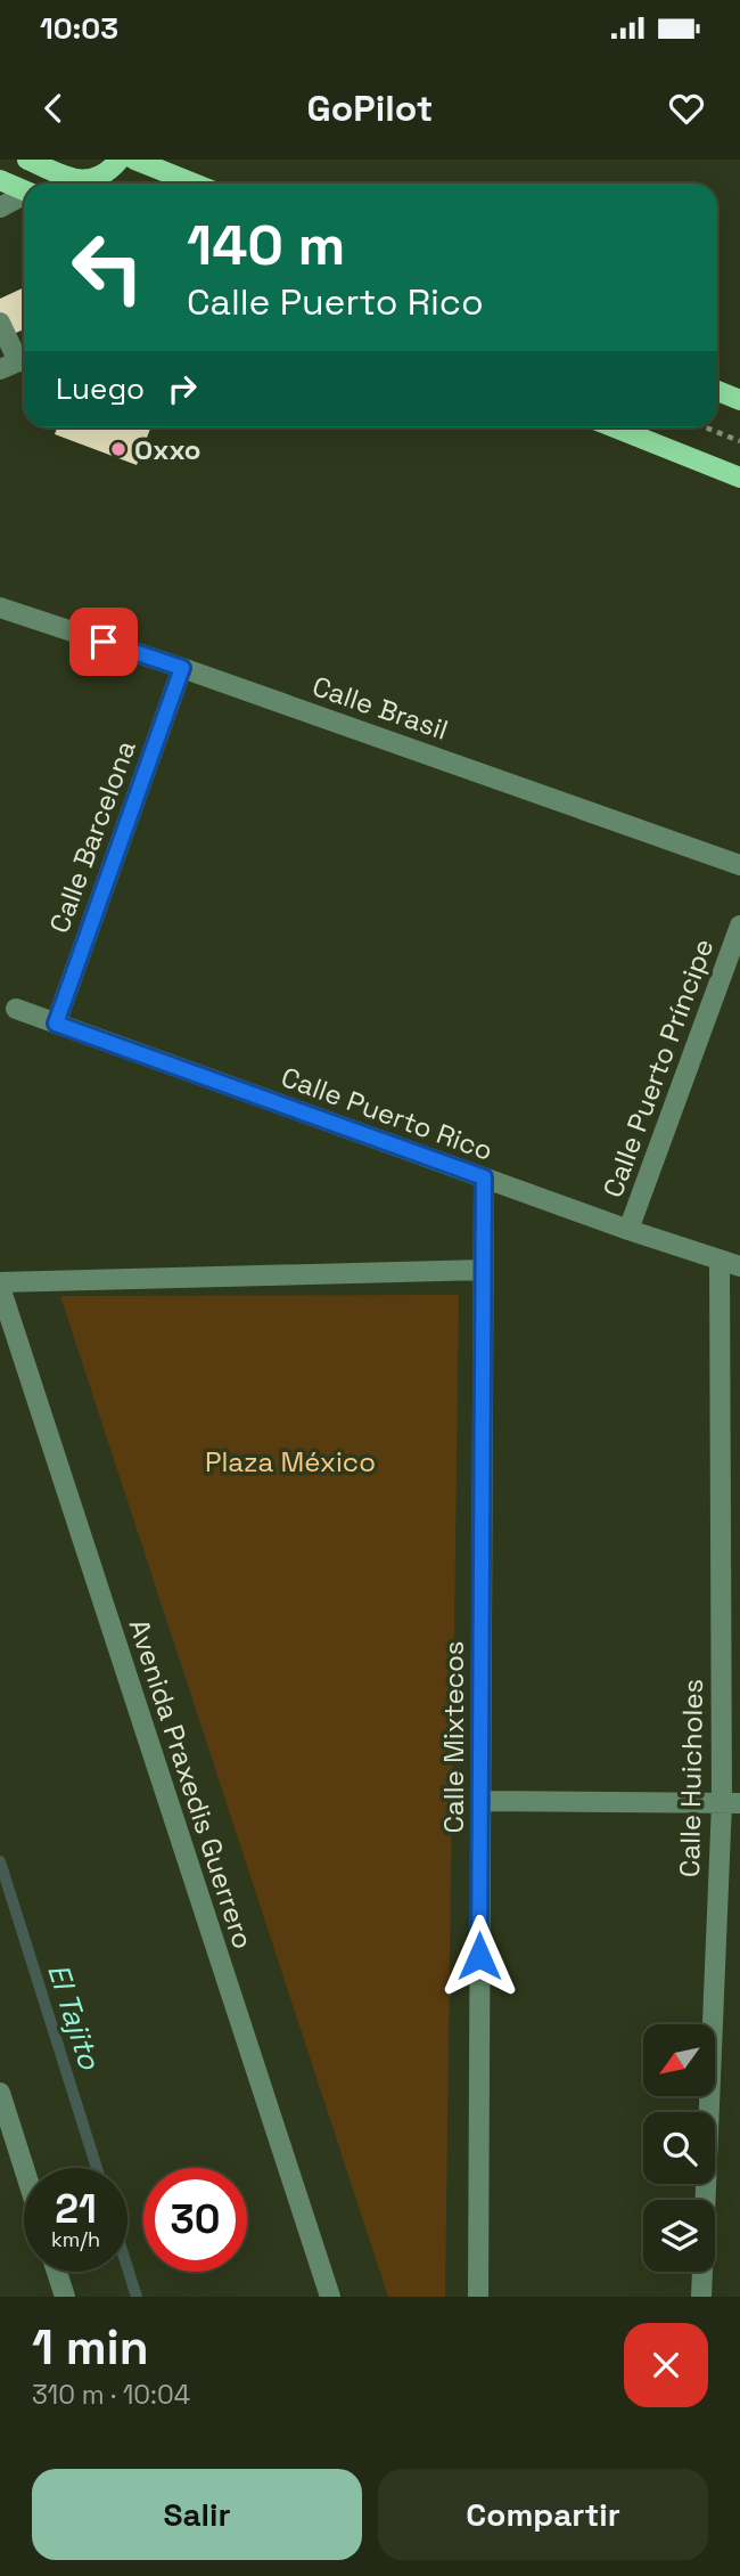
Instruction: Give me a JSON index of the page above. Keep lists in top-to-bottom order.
{
  "streets": {
    "street": [
      "Calle Brasil",
      "Calle Barcelona",
      "Calle Puerto Príncipe",
      "Calle Puerto Rico",
      "Calle Mixtecos",
      "Calle Huicholes",
      "Avenida Praxedis Guerrero"
    ]
  },
  "crossings": [
    ["Calle Brasil", "Calle Barcelona"],
    ["Calle Barcelona", "Calle Puerto Rico"],
    ["Calle Puerto Príncipe", "Calle Puerto Rico"],
    ["Calle Puerto Rico", "Calle Mixtecos"],
    ["Calle Puerto Rico", "Calle Huicholes"]
  ],
  "water": ["El Tajito"],
  "parks": ["Plaza México"],
  "places": ["Oxxo"],
  "north": "bottom left",
  "page": {
    "status": "10:03",
    "header": "GoPilot",
    "turn": ["140 m", "Calle Puerto Rico"],
    "then": "Luego",
    "speed": "21 km/h",
    "limit": "30",
    "heading": ["1 min", "310 m · 10:04"],
    "buttons": ["Salir", "Compartir"]
  }
}
